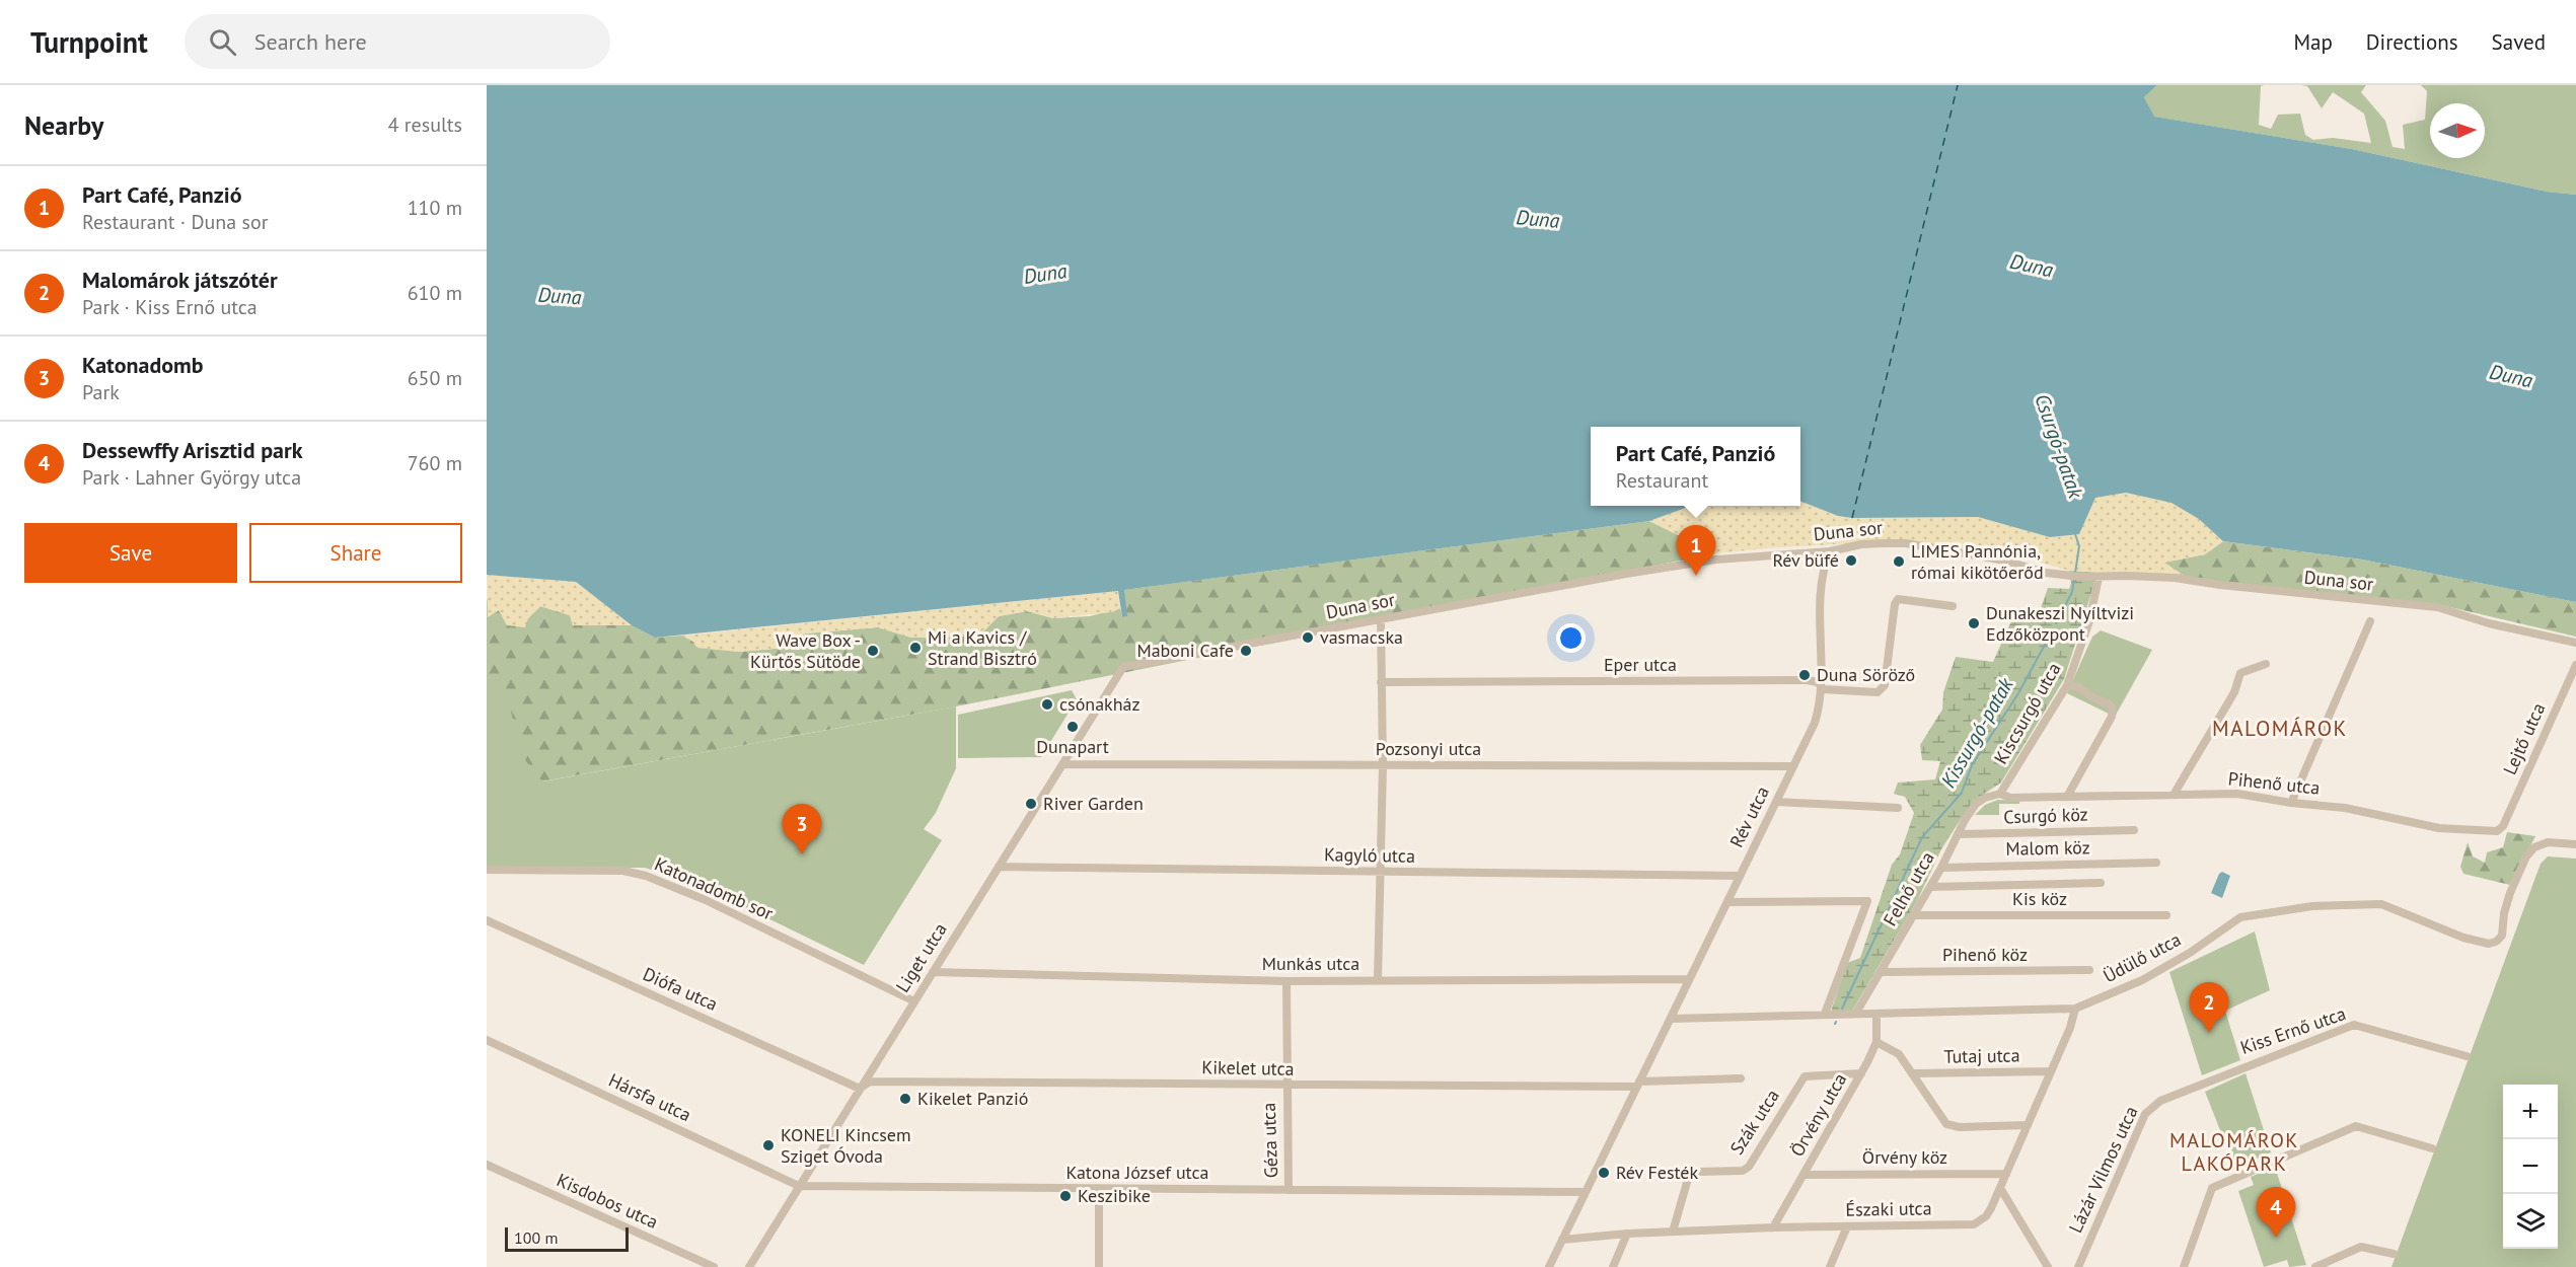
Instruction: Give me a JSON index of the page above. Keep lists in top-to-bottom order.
{
  "streets": {
    "street": [
      "Duna sor",
      "Eper utca",
      "Kiscsurgó utca",
      "Lejtő utca",
      "Pozsonyi utca",
      "Pihenő utca",
      "Csurgó köz",
      "Rév utca",
      "Malom köz",
      "Kagyló utca",
      "Katonadomb sor",
      "Felhő utca",
      "Kis köz",
      "Pihenő köz",
      "Liget utca",
      "Üdülő utca",
      "Munkás utca",
      "Diófa utca",
      "Kiss Ernő utca",
      "Tutaj utca",
      "Kikelet utca",
      "Hársfa utca",
      "Örvény utca",
      "Szák utca",
      "Géza utca",
      "Örvény köz",
      "Lázár Vilmos utca",
      "Katona József utca",
      "Kisdobos utca",
      "Északi utca"
    ]
  },
  "crossings": [
    ["Duna sor", "Kiscsurgó utca"],
    ["Duna sor", "Rév utca"],
    ["Duna sor", "Liget utca"],
    ["Eper utca", "Rév utca"],
    ["Kiscsurgó utca", "Pihenő utca"],
    ["Kiscsurgó utca", "Felhő utca"],
    ["Lejtő utca", "Pihenő utca"],
    ["Pozsonyi utca", "Rév utca"],
    ["Pozsonyi utca", "Liget utca"],
    ["Pihenő utca", "Felhő utca"],
    ["Csurgó köz", "Felhő utca"],
    ["Rév utca", "Kagyló utca"],
    ["Rév utca", "Üdülő utca"],
    ["Rév utca", "Munkás utca"],
    ["Rév utca", "Kikelet utca"],
    ["Rév utca", "Katona József utca"],
    ["Rév utca", "Északi utca"],
    ["Malom köz", "Felhő utca"],
    ["Kagyló utca", "Liget utca"],
    ["Katonadomb sor", "Liget utca"],
    ["Felhő utca", "Kis köz"],
    ["Felhő utca", "Pihenő köz"],
    ["Felhő utca", "Üdülő utca"],
    ["Liget utca", "Munkás utca"],
    ["Liget utca", "Diófa utca"],
    ["Liget utca", "Kikelet utca"],
    ["Liget utca", "Hársfa utca"],
    ["Liget utca", "Katona József utca"],
    ["Üdülő utca", "Örvény utca"],
    ["Üdülő utca", "Északi utca"],
    ["Munkás utca", "Géza utca"],
    ["Diófa utca", "Kikelet utca"],
    ["Kiss Ernő utca", "Lázár Vilmos utca"],
    ["Tutaj utca", "Északi utca"],
    ["Kikelet utca", "Géza utca"],
    ["Hársfa utca", "Katona József utca"],
    ["Örvény utca", "Szák utca"],
    ["Örvény utca", "Örvény köz"],
    ["Örvény utca", "Északi utca"],
    ["Szák utca", "Északi utca"],
    ["Géza utca", "Katona József utca"],
    ["Örvény köz", "Északi utca"]
  ],
  "districts": ["MALOMÁROK", "MALOMÁROK LAKÓPARK"],
  "water": ["Duna", "Csurgó-patak", "Kissurgó-patak"],
  "places": [
    "Rév büfé",
    "LIMES Pannónia, római kikötőerőd",
    "Dunakeszi Nyíltvizi Edzőközpont",
    "vasmacska",
    "Mi a Kavics / Strand Bisztró",
    "Wave Box - Kürtős Sütöde",
    "Maboni Cafe",
    "Duna Söröző",
    "csónakház",
    "Dunapart",
    "River Garden",
    "Kikelet Panzió",
    "KONELI Kincsem Sziget Óvoda",
    "Rév Festék",
    "Keszibike"
  ],
  "scale_bar": "100 m",
  "north": "right",
  "page": {
    "header": "Turnpoint",
    "search": "Search here",
    "nav": ["Map", "Directions", "Saved"],
    "heading": ["Nearby", "4 results"],
    "list": [
      {
        "mark": "1",
        "name": "Part Café, Panzió",
        "note": "Restaurant · Duna sor",
        "value": "110 m"
      },
      {
        "mark": "2",
        "name": "Malomárok játszótér",
        "note": "Park · Kiss Ernő utca",
        "value": "610 m"
      },
      {
        "mark": "3",
        "name": "Katonadomb",
        "note": "Park",
        "value": "650 m"
      },
      {
        "mark": "4",
        "name": "Dessewffy Arisztid park",
        "note": "Park · Lahner György utca",
        "value": "760 m"
      }
    ],
    "popup": ["Part Café, Panzió", "Restaurant"],
    "buttons": ["Save", "Share"],
    "pins": [
      "1",
      "3",
      "2",
      "4"
    ],
    "map_buttons": ["+", "−"],
    "scale": "100 m"
  }
}
